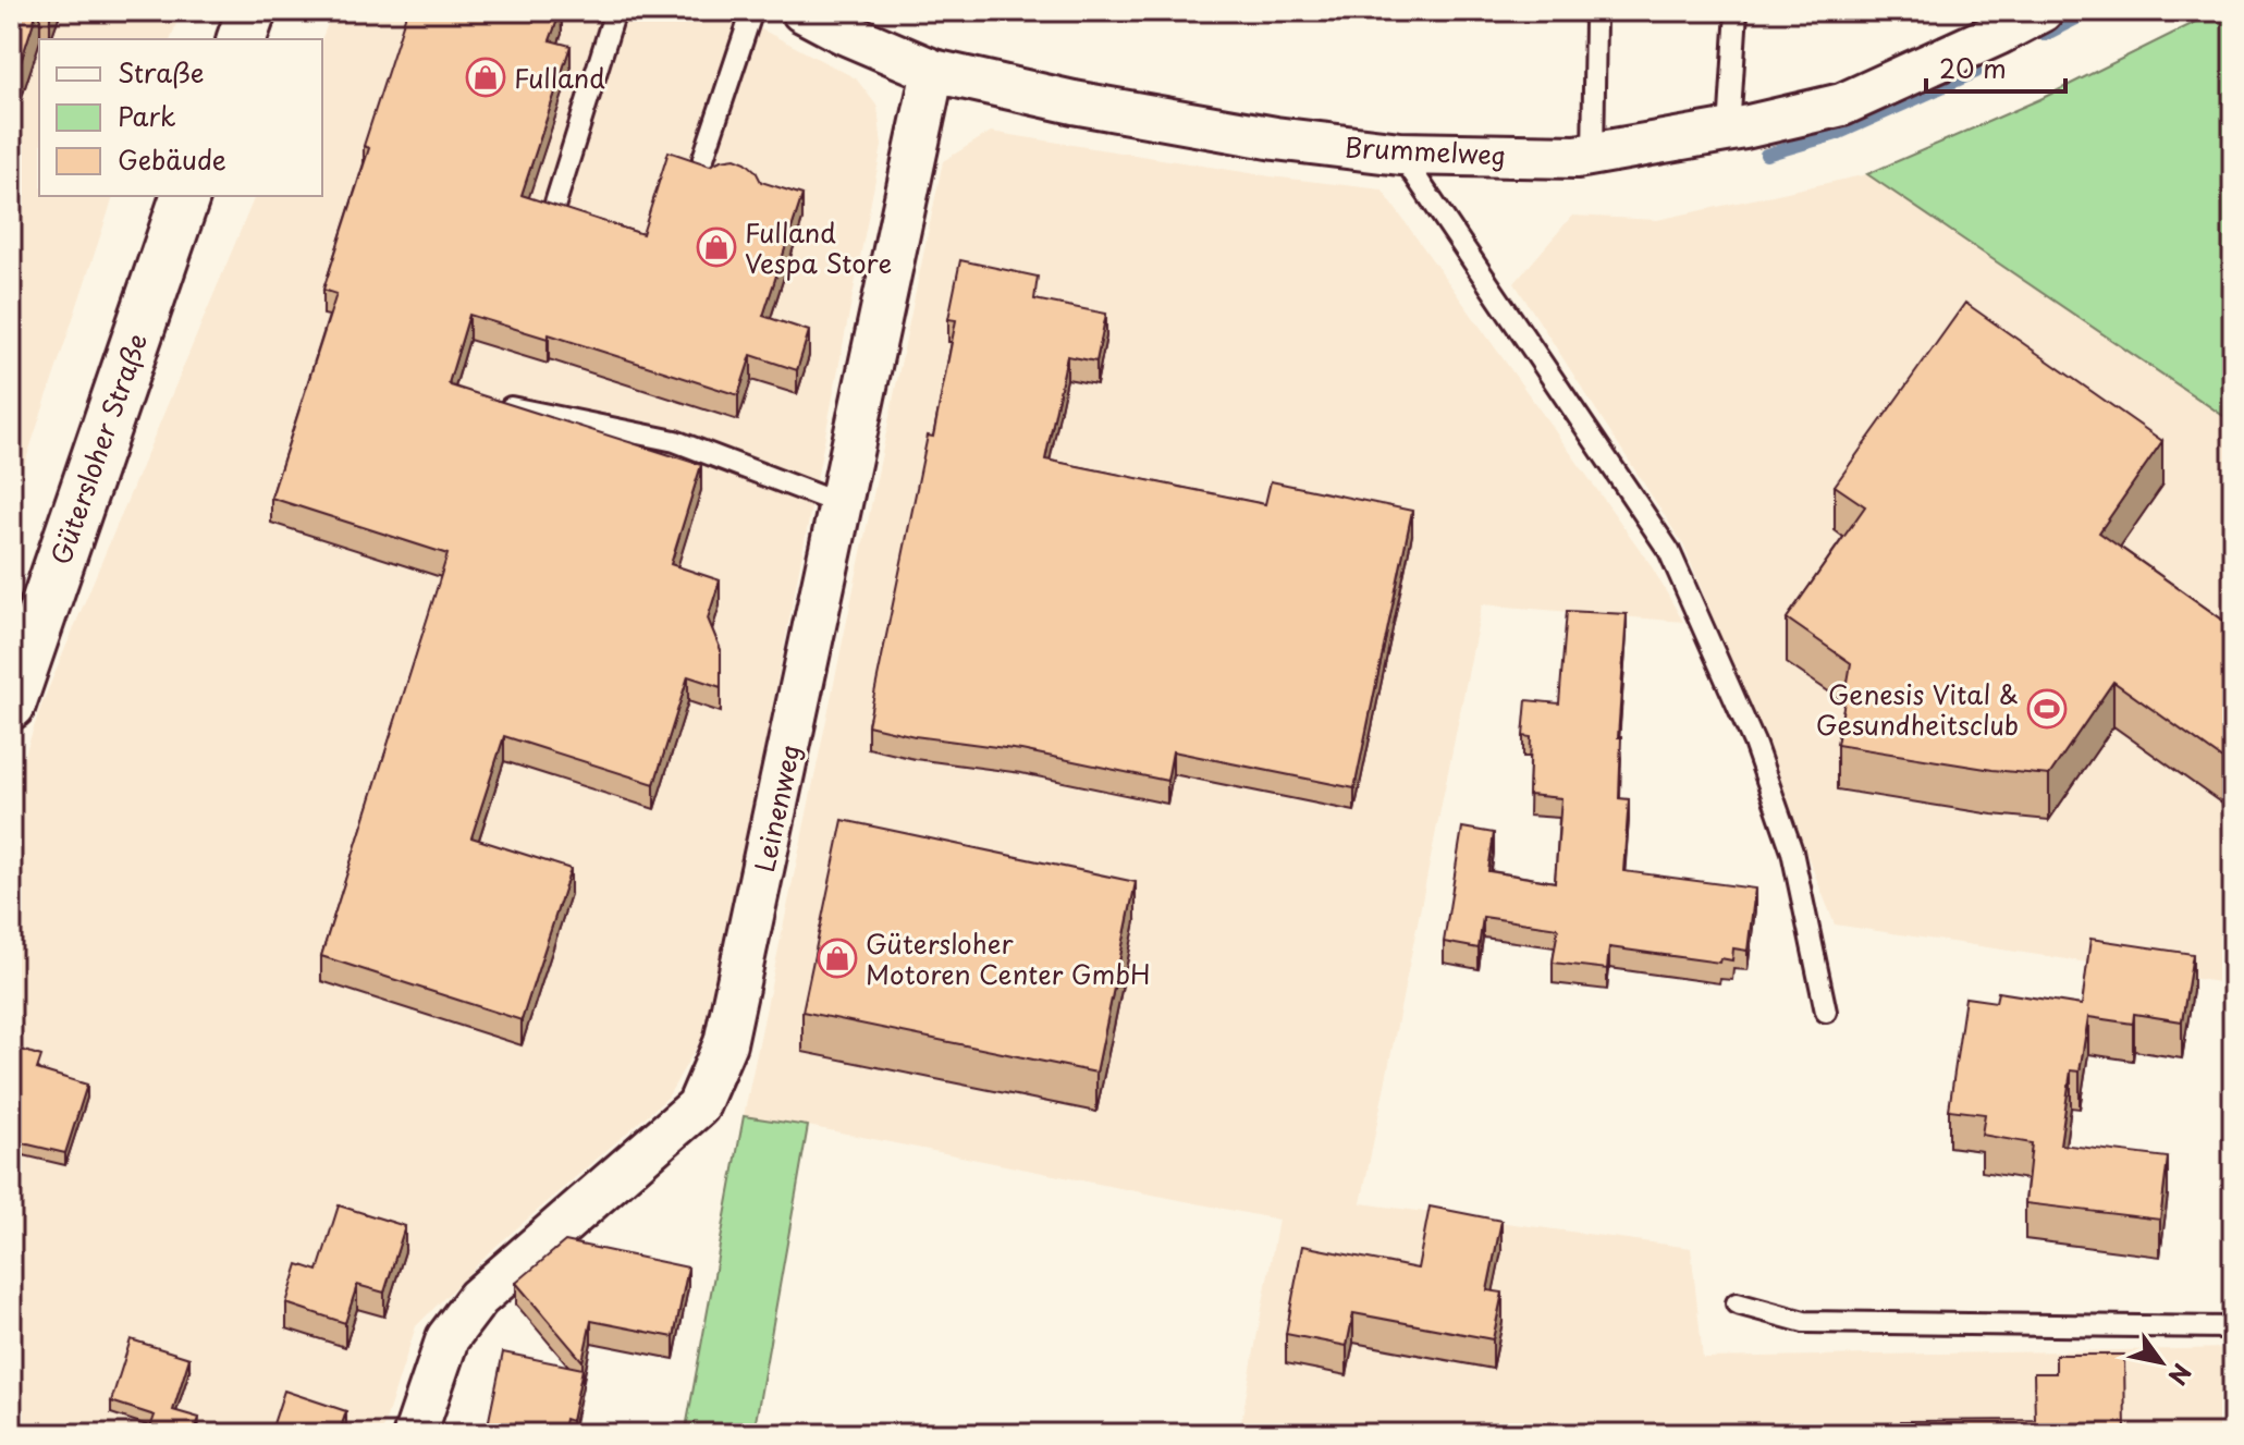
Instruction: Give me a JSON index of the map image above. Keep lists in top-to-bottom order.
{
  "streets": {
    "main road": ["Gütersloher Straße"],
    "street": ["Brummelweg", "Leinenweg"]
  },
  "crossings": [
    ["Brummelweg", "Leinenweg"]
  ],
  "places": {
    "shop": ["Fulland", "Fulland Vespa Store", "Gütersloher Motoren Center GmbH"],
    "sports": ["Genesis Vital & Gesundheitsclub"]
  },
  "legend": ["Straße", "Park", "Gebäude"],
  "scale_bar": "20 m",
  "north": "bottom right"
}
